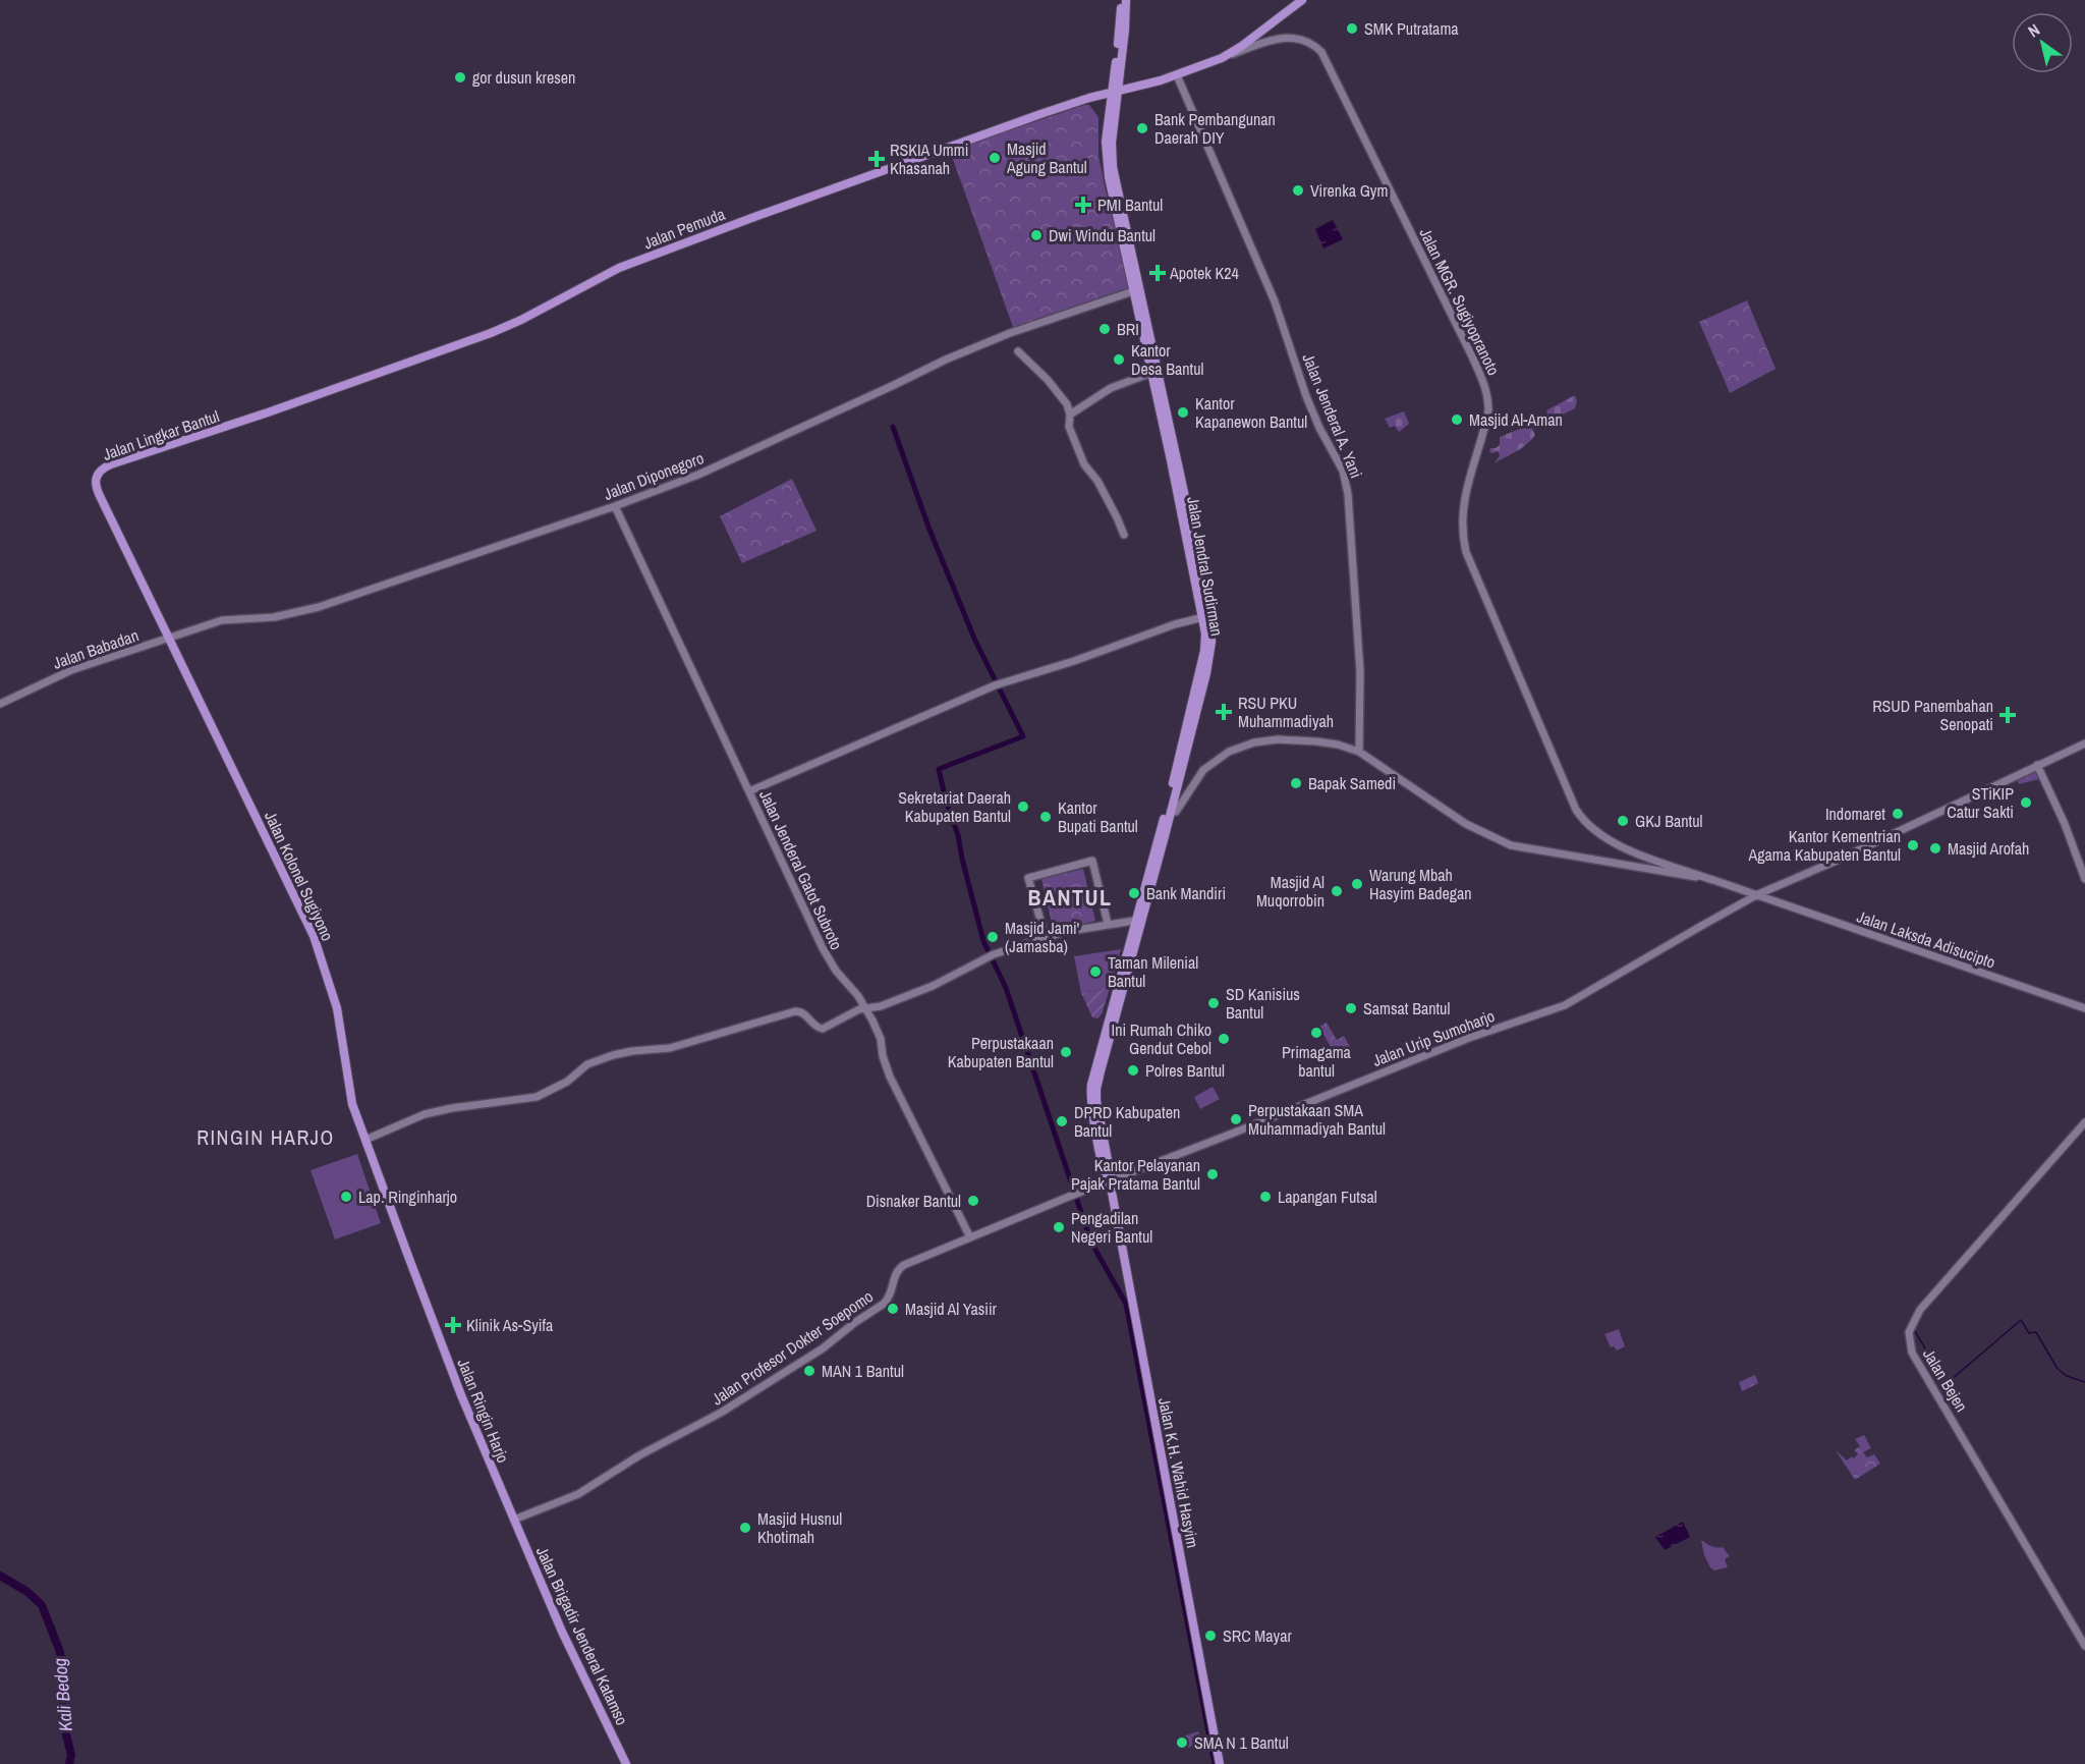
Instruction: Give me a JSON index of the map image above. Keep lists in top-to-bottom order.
{
  "streets": {
    "main road": [
      "Jalan Pemuda",
      "Jalan MGR. Sugiyopranoto",
      "Jalan Jenderal A. Yani",
      "Jalan Lingkar Bantul",
      "Jalan Diponegoro",
      "Jalan Jendral Sudirman",
      "Jalan Babadan",
      "Jalan Jenderal Gatot Subroto",
      "Jalan Kolonel Sugiyono",
      "Jalan Laksda Adisucipto",
      "Jalan Urip Sumoharjo",
      "Jalan Profesor Dokter Soepomo",
      "Jalan Bejen",
      "Jalan Ringin Harjo",
      "Jalan K.H. Wahid Hasyim",
      "Jalan Brigadir Jenderal Katamso"
    ]
  },
  "crossings": [
    ["Jalan Pemuda", "Jalan MGR. Sugiyopranoto"],
    ["Jalan Pemuda", "Jalan Jenderal A. Yani"],
    ["Jalan Pemuda", "Jalan Lingkar Bantul"],
    ["Jalan Pemuda", "Jalan Jendral Sudirman"],
    ["Jalan MGR. Sugiyopranoto", "Jalan Laksda Adisucipto"],
    ["Jalan Lingkar Bantul", "Jalan Diponegoro"],
    ["Jalan Lingkar Bantul", "Jalan Babadan"],
    ["Jalan Lingkar Bantul", "Jalan Kolonel Sugiyono"],
    ["Jalan Diponegoro", "Jalan Jendral Sudirman"],
    ["Jalan Diponegoro", "Jalan Babadan"],
    ["Jalan Diponegoro", "Jalan Jenderal Gatot Subroto"],
    ["Jalan Diponegoro", "Jalan Kolonel Sugiyono"],
    ["Jalan Jendral Sudirman", "Jalan Urip Sumoharjo"],
    ["Jalan Jendral Sudirman", "Jalan Profesor Dokter Soepomo"],
    ["Jalan Jendral Sudirman", "Jalan K.H. Wahid Hasyim"],
    ["Jalan Babadan", "Jalan Kolonel Sugiyono"],
    ["Jalan Jenderal Gatot Subroto", "Jalan Profesor Dokter Soepomo"],
    ["Jalan Kolonel Sugiyono", "Jalan Ringin Harjo"],
    ["Jalan Laksda Adisucipto", "Jalan Urip Sumoharjo"],
    ["Jalan Urip Sumoharjo", "Jalan Profesor Dokter Soepomo"],
    ["Jalan Urip Sumoharjo", "Jalan K.H. Wahid Hasyim"],
    ["Jalan Profesor Dokter Soepomo", "Jalan Ringin Harjo"],
    ["Jalan Profesor Dokter Soepomo", "Jalan K.H. Wahid Hasyim"],
    ["Jalan Profesor Dokter Soepomo", "Jalan Brigadir Jenderal Katamso"],
    ["Jalan Ringin Harjo", "Jalan Brigadir Jenderal Katamso"]
  ],
  "districts": ["BANTUL", "RINGIN HARJO"],
  "water": ["Kali Bedog"],
  "places": {
    "other": [
      "SMK Putratama",
      "gor dusun kresen",
      "Bank Pembangunan Daerah DIY",
      "Masjid Agung Bantul",
      "Virenka Gym",
      "Dwi Windu Bantul",
      "BRI",
      "Kantor Desa Bantul",
      "Kantor Kapanewon Bantul",
      "Masjid Al-Aman",
      "Bapak Samedi",
      "STiKIP Catur Sakti",
      "Sekretariat Daerah Kabupaten Bantul",
      "Indomaret",
      "Kantor Bupati Bantul",
      "GKJ Bantul",
      "Kantor Kementrian Agama Kabupaten Bantul",
      "Masjid Arofah",
      "Warung Mbah Hasyim Badegan",
      "Masjid Al Muqorrobin",
      "Bank Mandiri",
      "Masjid Jami' (Jamasba)",
      "Taman Milenial Bantul",
      "SD Kanisius Bantul",
      "Samsat Bantul",
      "Primagama bantul",
      "Ini Rumah Chiko Gendut Cebol",
      "Perpustakaan Kabupaten Bantul",
      "Polres Bantul",
      "Perpustakaan SMA Muhammadiyah Bantul",
      "DPRD Kabupaten Bantul",
      "Kantor Pelayanan Pajak Pratama Bantul",
      "Lap. Ringinharjo",
      "Lapangan Futsal",
      "Disnaker Bantul",
      "Pengadilan Negeri Bantul",
      "Masjid Al Yasiir",
      "MAN 1 Bantul",
      "Masjid Husnul Khotimah",
      "SRC Mayar",
      "SMA N 1 Bantul"
    ],
    "health": [
      "RSKIA Ummi Khasanah",
      "PMI Bantul",
      "Apotek K24",
      "RSU PKU Muhammadiyah",
      "RSUD Panembahan Senopati",
      "Klinik As-Syifa"
    ]
  },
  "north": "top left"
}
